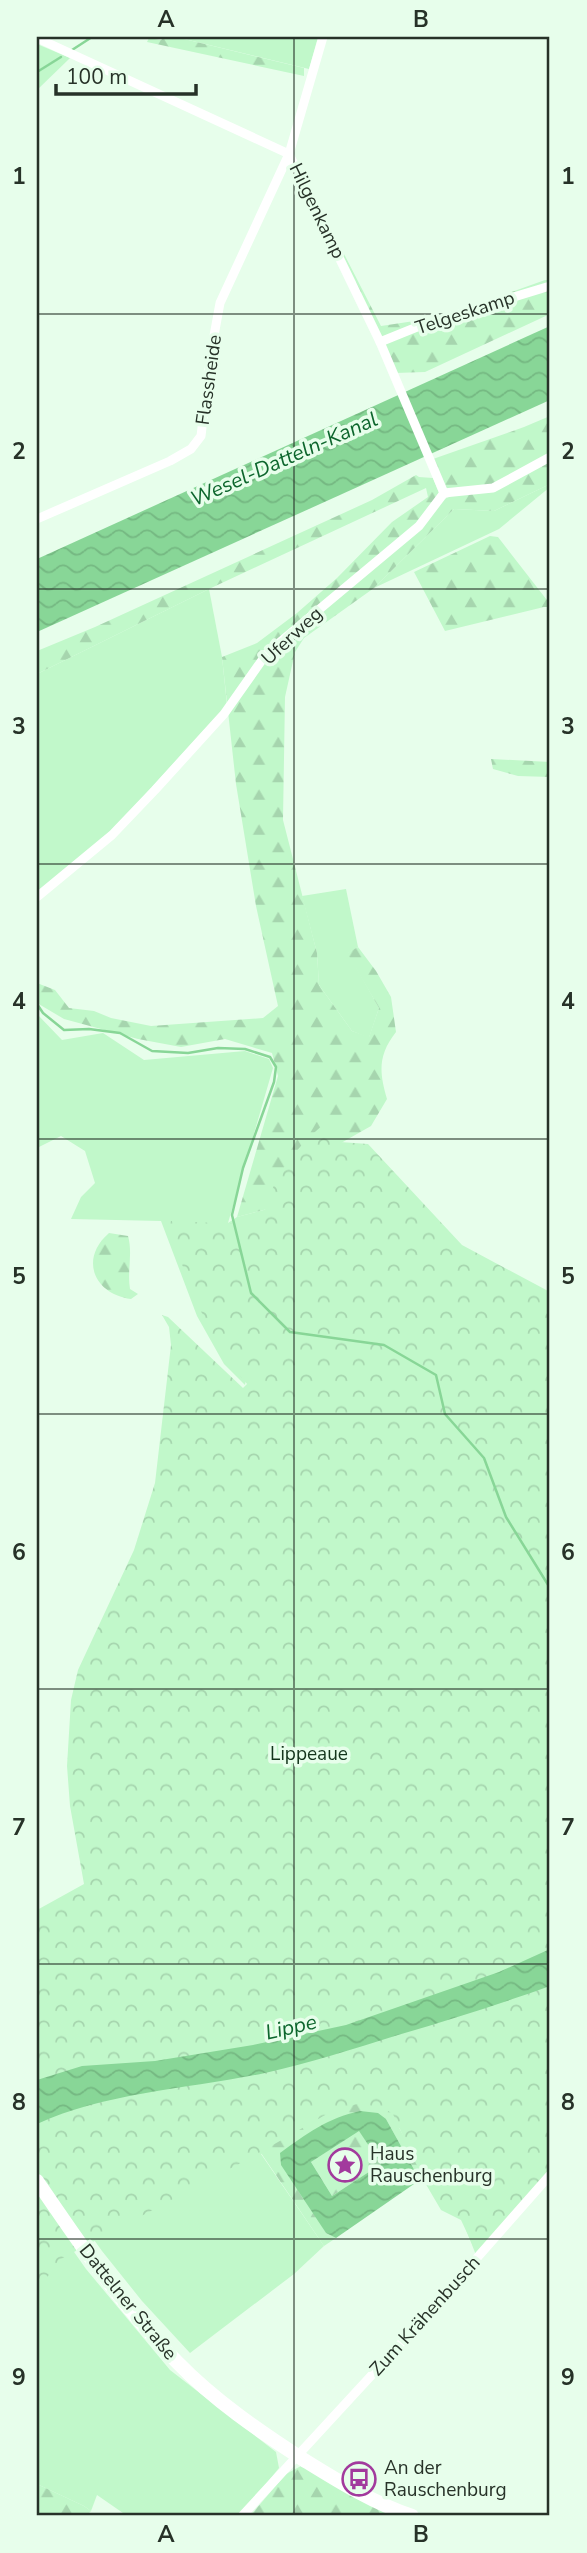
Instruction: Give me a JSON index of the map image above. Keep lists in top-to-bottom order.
{
  "streets": {
    "main road": ["Dattelner Straße"],
    "street": [
      "Hilgenkamp",
      "Telgeskamp",
      "Flassheide",
      "Uferweg",
      "Zum Krähenbusch"
    ]
  },
  "crossings": [
    ["Hilgenkamp", "Telgeskamp"],
    ["Hilgenkamp", "Flassheide"],
    ["Hilgenkamp", "Uferweg"],
    ["Dattelner Straße", "Zum Krähenbusch"]
  ],
  "water": ["Wesel-Datteln-Kanal", "Lippe"],
  "parks": ["Lippeaue"],
  "places": {
    "place": ["Haus Rauschenburg"],
    "bus stop": ["An der Rauschenburg"]
  },
  "scale_bar": "100 m",
  "grid": {
    "columns": ["A", "B"],
    "rows": [
      "1",
      "2",
      "3",
      "4",
      "5",
      "6",
      "7",
      "8",
      "9"
    ]
  }
}
